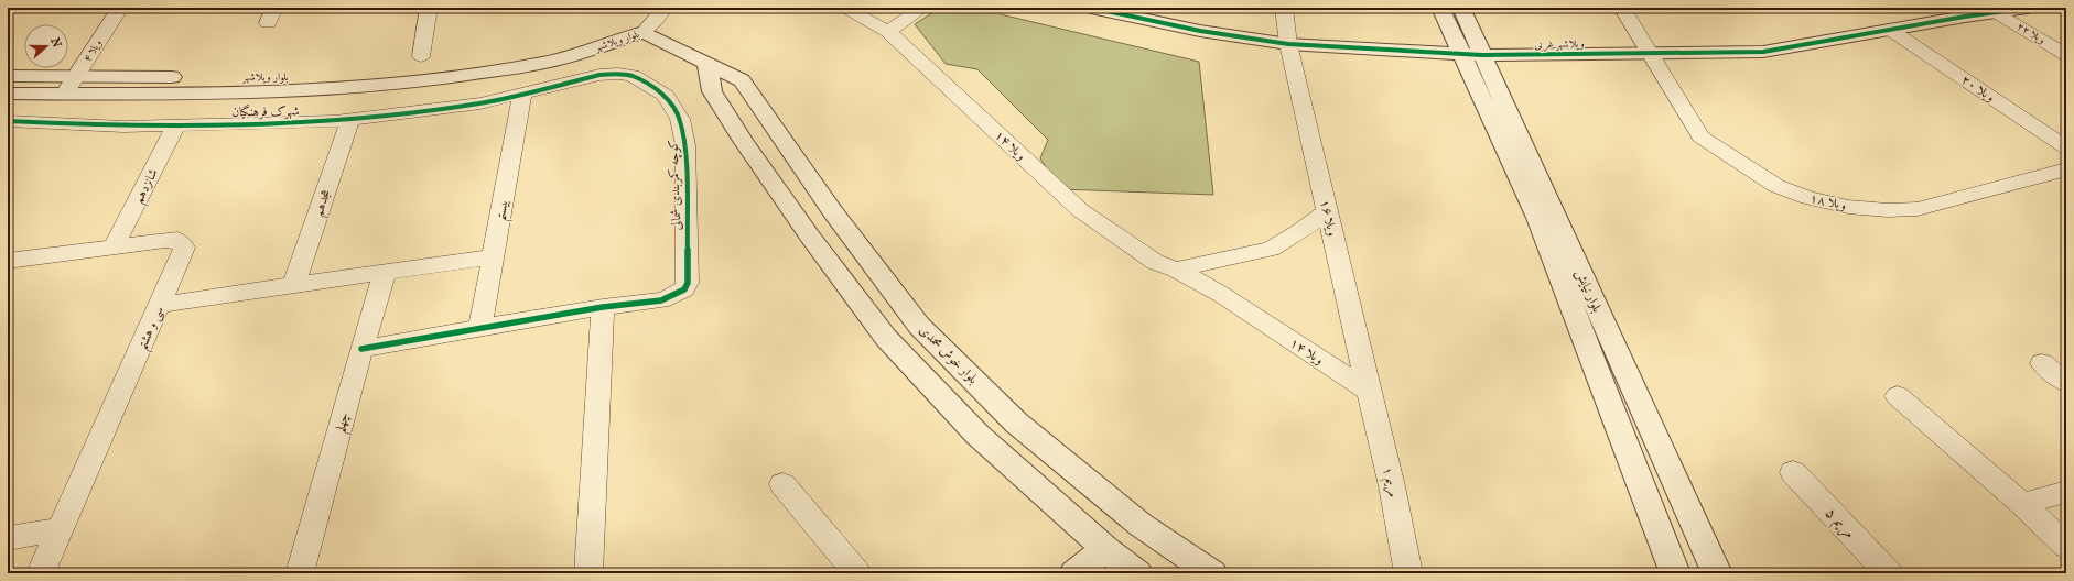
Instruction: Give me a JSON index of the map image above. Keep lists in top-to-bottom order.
{
  "streets": {
    "street": [
      "ویلا ۲۲",
      "بلوار ویلاشهر",
      "ویلاشهر غربی",
      "۴ ویلا",
      "ویلا ۲۰",
      "شهرک فرهنگیان",
      "۱۴ ویلا",
      "کوچه کمربندی شمالی",
      "شانزدهم",
      "ویلا ۱۸",
      "هجدهم",
      "بیستم",
      "۱۶ ویلا",
      "بلوار نیایش",
      "سی و هشتم",
      "بلوار خوش محمدی",
      "چهلم",
      "۱ مریم",
      "۵ مریم"
    ]
  },
  "crossings": [
    ["ویلا ۲۲", "ویلاشهر غربی"],
    ["بلوار ویلاشهر", "۴ ویلا"],
    ["ویلاشهر غربی", "ویلا ۲۰"],
    ["ویلاشهر غربی", "ویلا ۱۸"],
    ["ویلاشهر غربی", "۱۶ ویلا"],
    ["ویلاشهر غربی", "بلوار نیایش"],
    ["شهرک فرهنگیان", "کوچه کمربندی شمالی"],
    ["شهرک فرهنگیان", "شانزدهم"],
    ["شهرک فرهنگیان", "هجدهم"],
    ["شهرک فرهنگیان", "بیستم"],
    ["۱۴ ویلا", "۱۶ ویلا"],
    ["۱۴ ویلا", "۱ مریم"],
    ["کوچه کمربندی شمالی", "بیستم"],
    ["کوچه کمربندی شمالی", "چهلم"],
    ["شانزدهم", "سی و هشتم"],
    ["۱۶ ویلا", "۱ مریم"]
  ],
  "north": "right"
}
